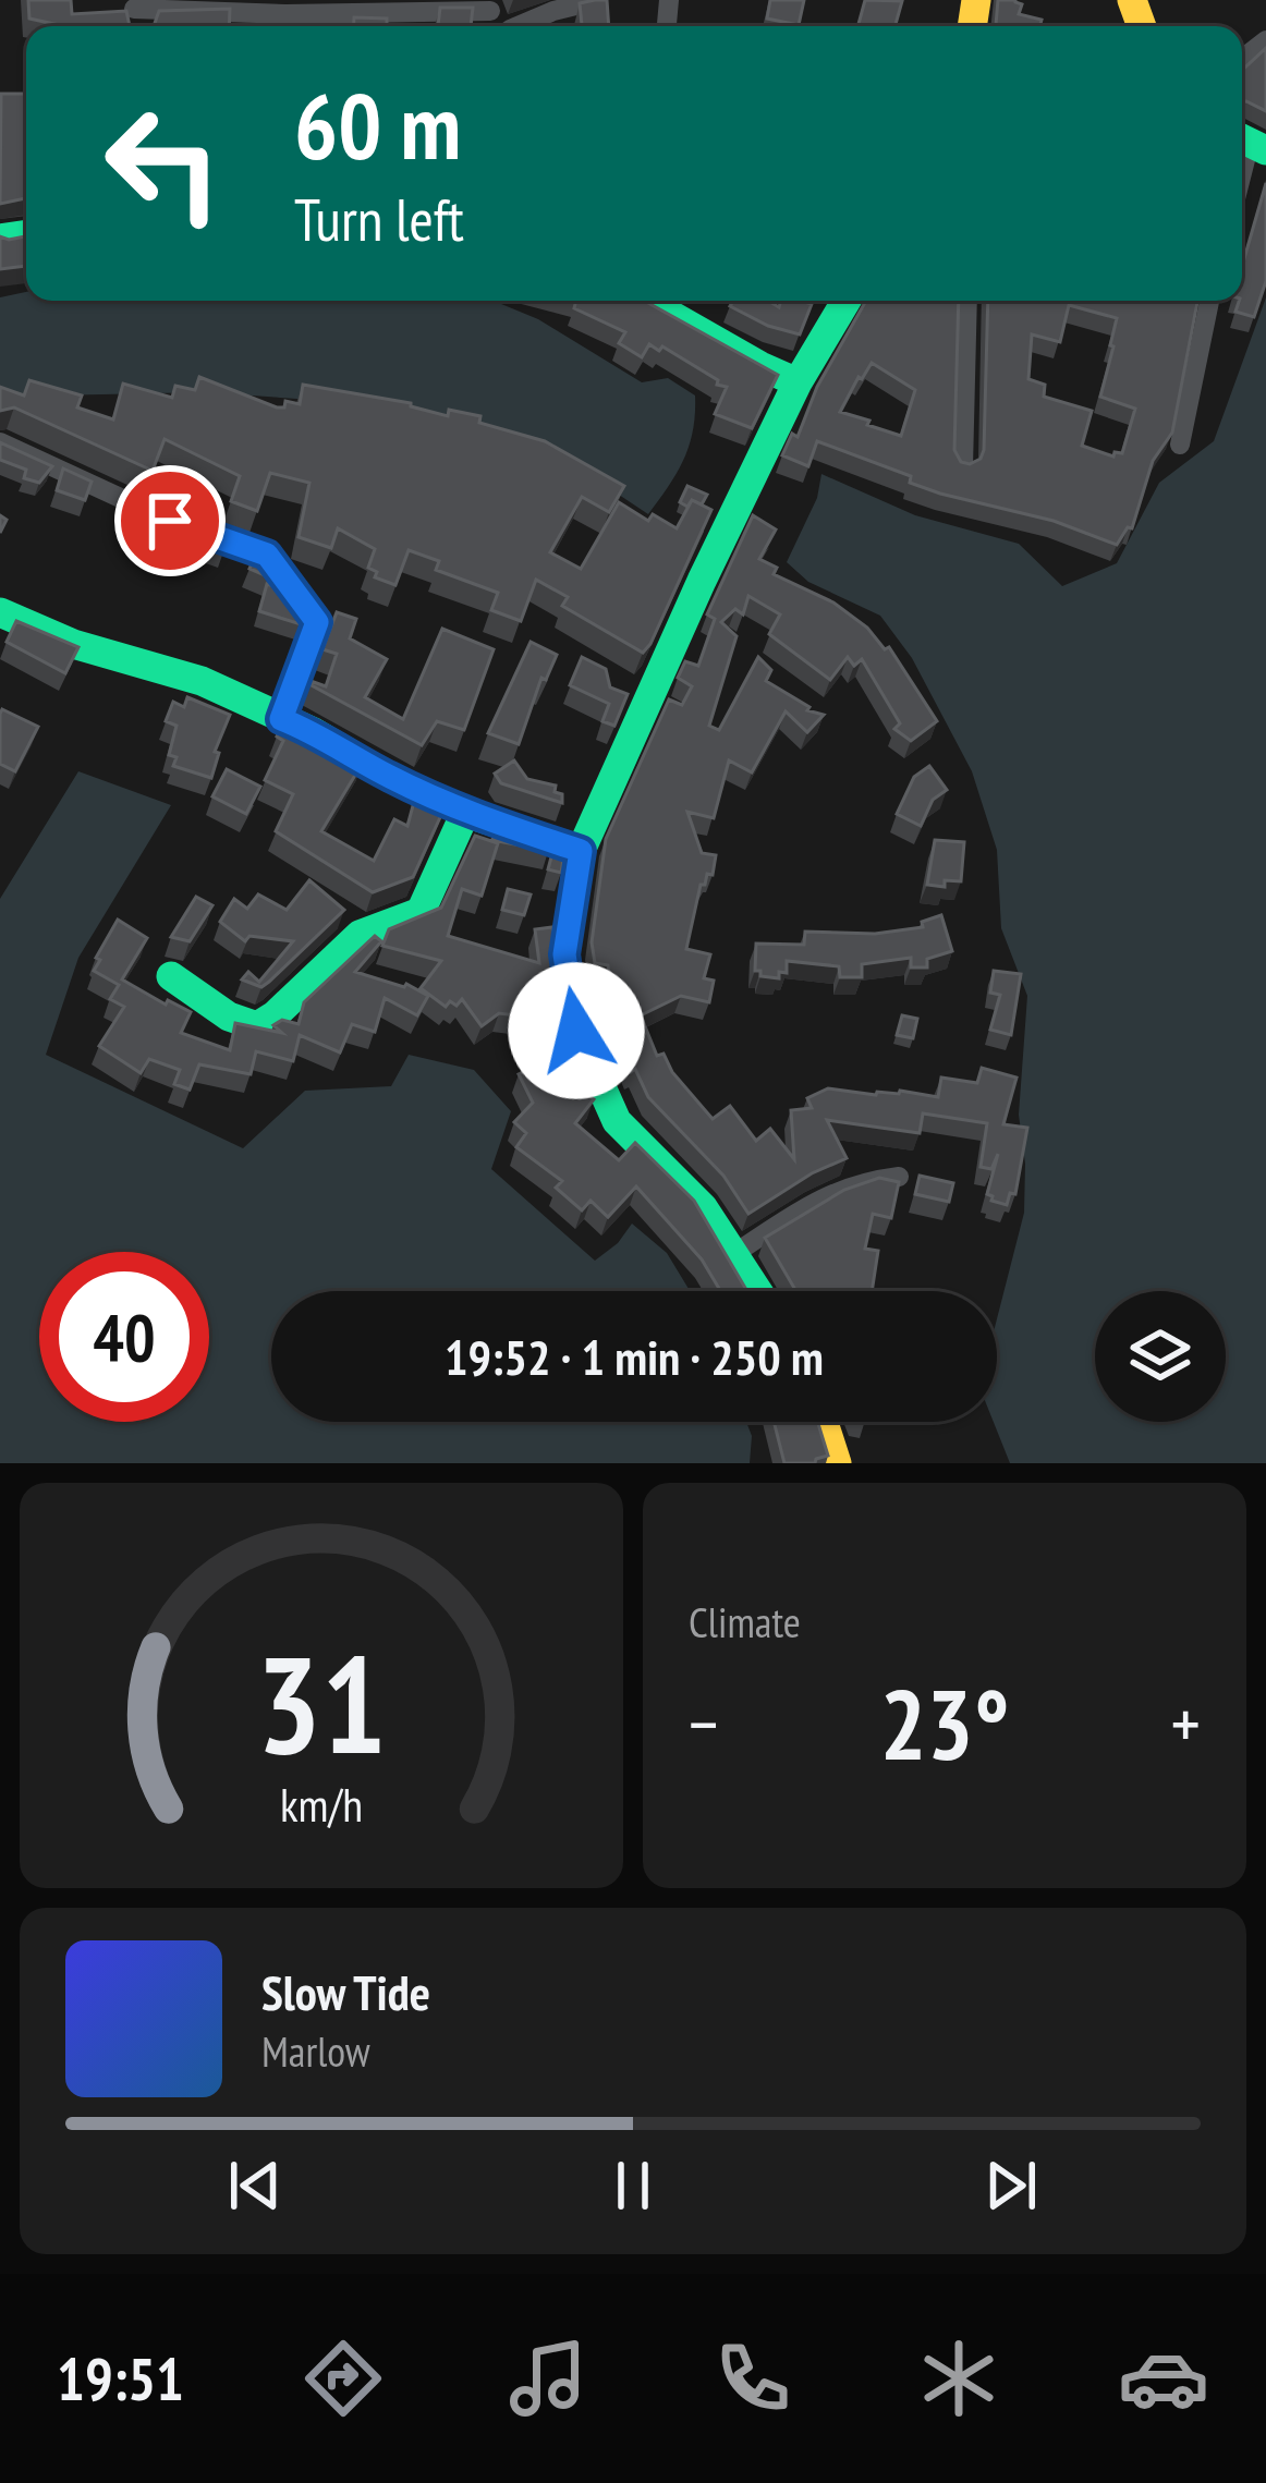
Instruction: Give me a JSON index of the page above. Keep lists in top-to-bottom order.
{
  "page": {
    "turn": ["60 m", "Turn left"],
    "limit": "40",
    "trip": "19:52 · 1 min · 250 m",
    "tile": "Climate",
    "heat": ["−", "23°", "+"],
    "song": ["Slow Tide", "Marlow"],
    "tabs": "19:51",
    "gauge": ["31", "km/h"]
  }
}
